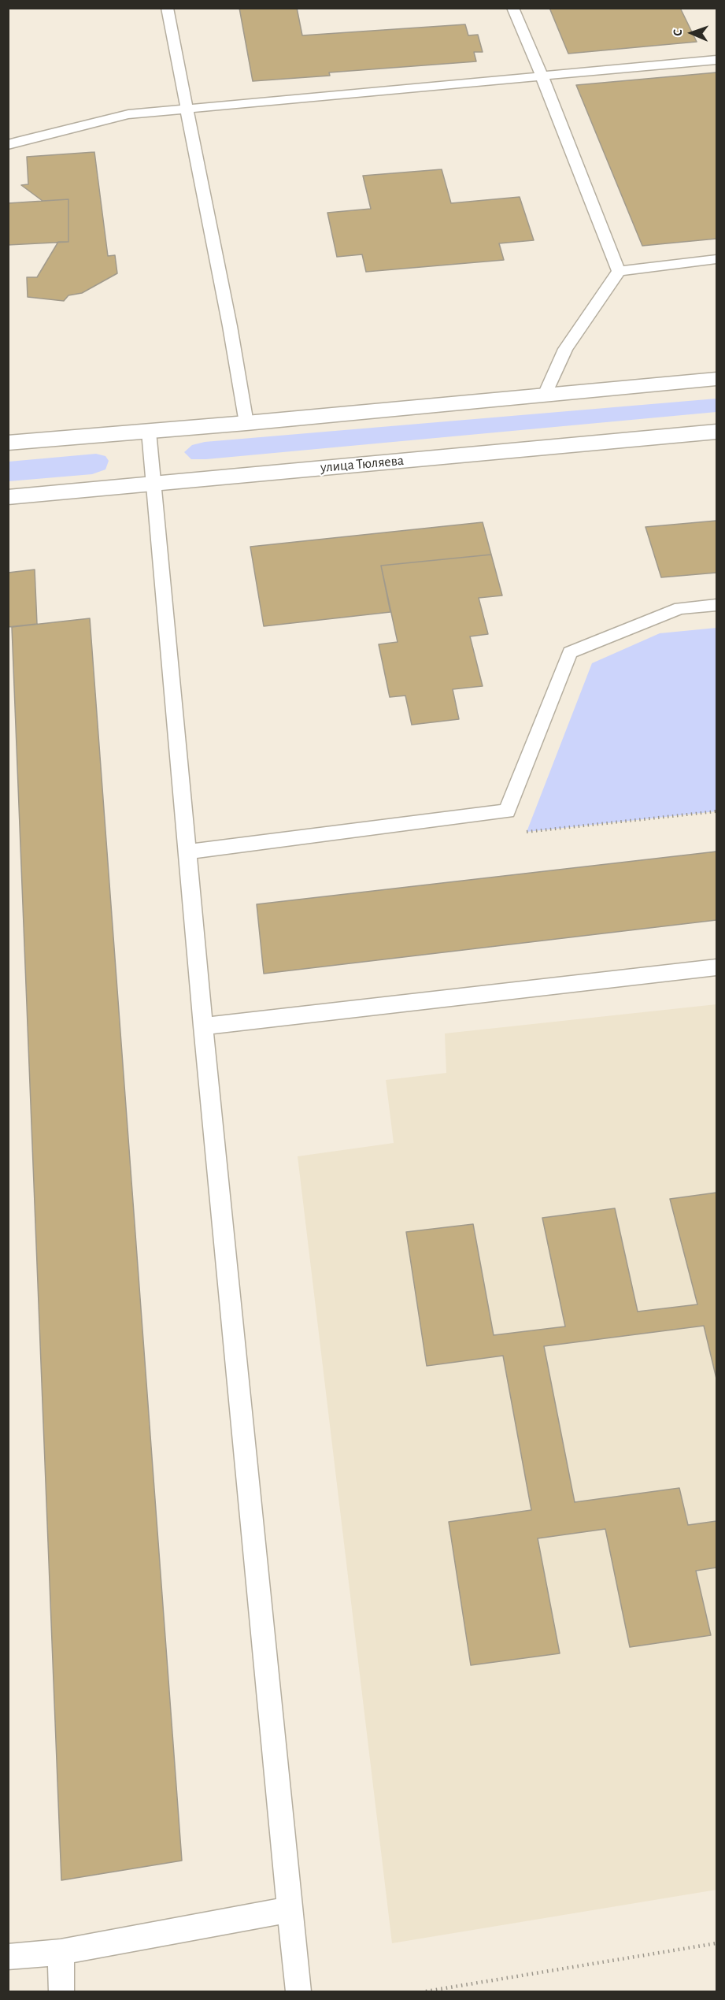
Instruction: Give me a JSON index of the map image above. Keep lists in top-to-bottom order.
{
  "streets": {
    "main road": ["улица Тюляева"]
  },
  "north": "left"
}
